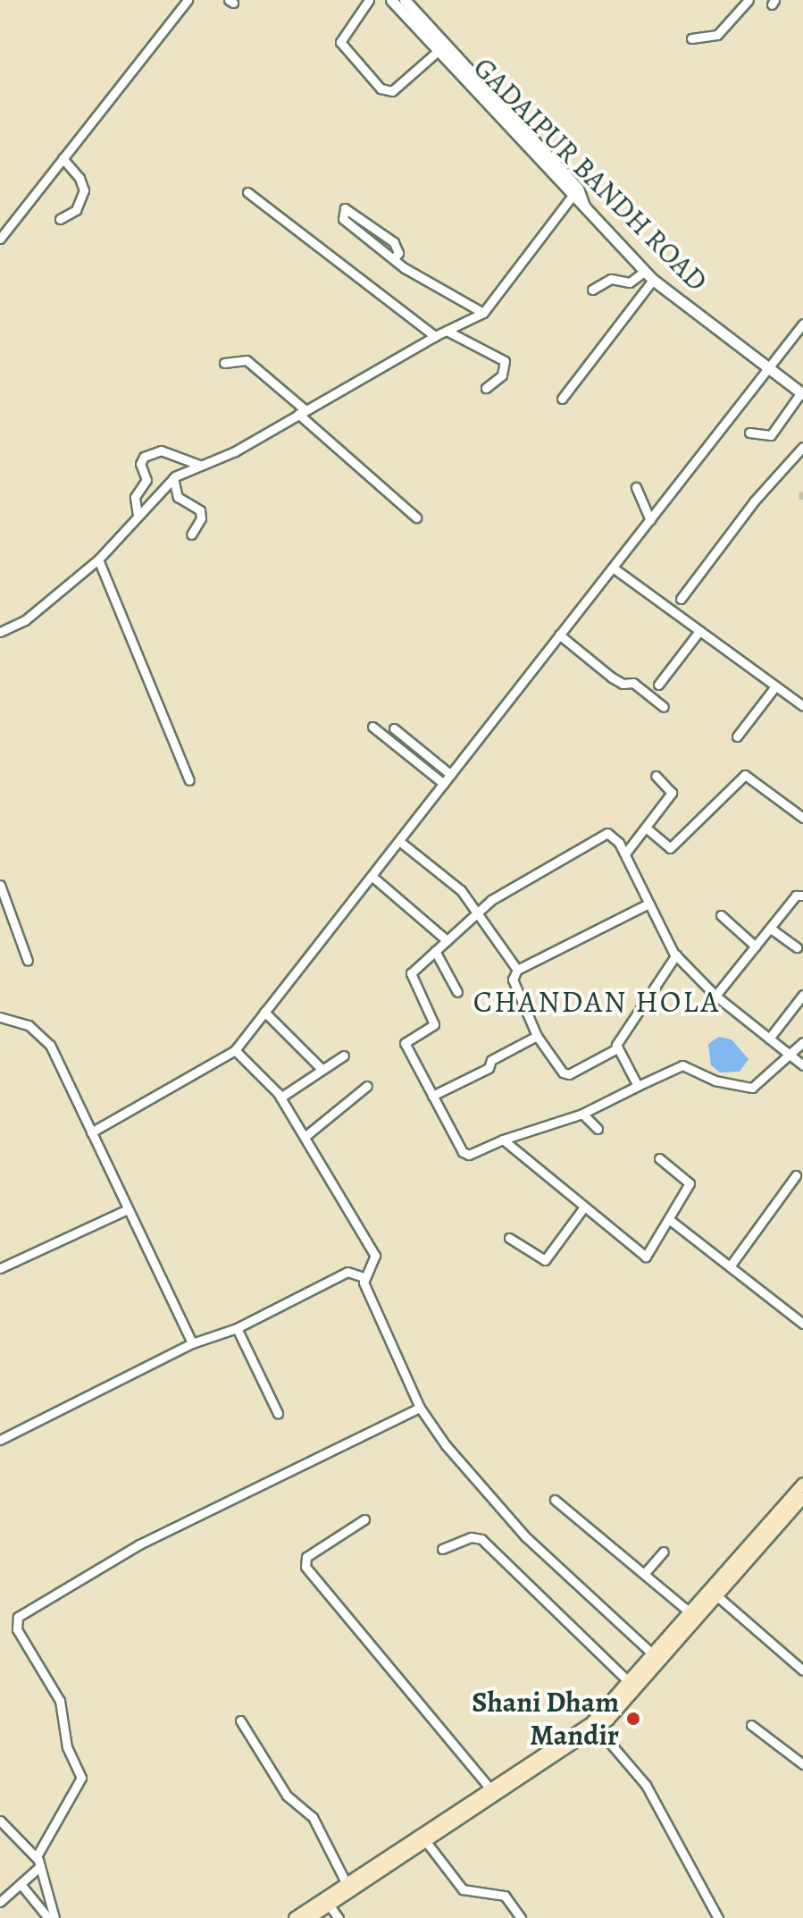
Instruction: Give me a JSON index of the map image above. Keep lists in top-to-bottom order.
{
  "streets": {
    "street": ["GADAIPUR BANDH ROAD"]
  },
  "districts": ["CHANDAN HOLA"],
  "places": ["Shani Dham Mandir"]
}
